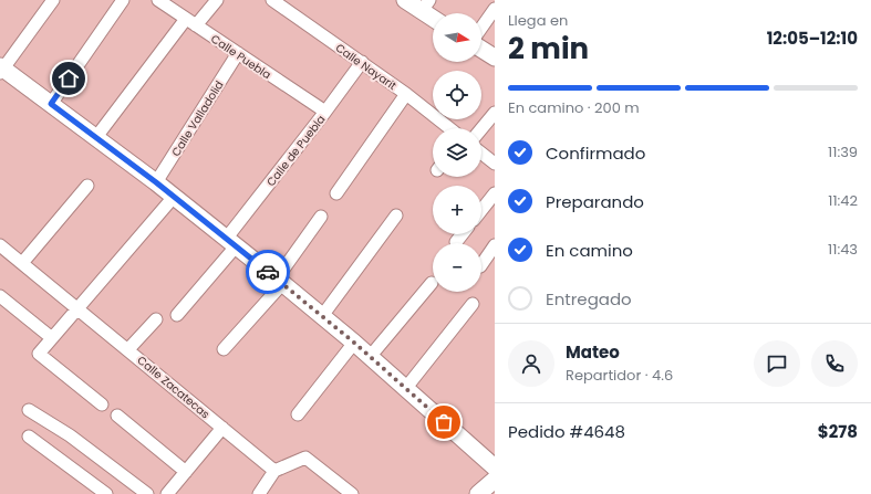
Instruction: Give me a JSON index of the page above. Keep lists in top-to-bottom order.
{
  "streets": {
    "street": [
      "Calle Puebla",
      "Calle Nayarit",
      "Calle Valladolid",
      "Calle de Puebla",
      "Calle Zacatecas"
    ]
  },
  "crossings": [
    ["Calle Puebla", "Calle Valladolid"],
    ["Calle Puebla", "Calle de Puebla"],
    ["Calle Nayarit", "Calle de Puebla"]
  ],
  "north": "right",
  "page": {
    "heading": ["2 min", "Llega en", "12:05–12:10"],
    "panel": [
      "Mateo",
      "Repartidor · 4.6",
      "Pedido #4648",
      "$278"
    ],
    "map_buttons": ["+", "−"],
    "bar": "En camino · 200 m",
    "list": [
      ["Confirmado", "11:39"],
      ["Preparando", "11:42"],
      ["En camino", "11:43"],
      "Entregado"
    ]
  }
}
